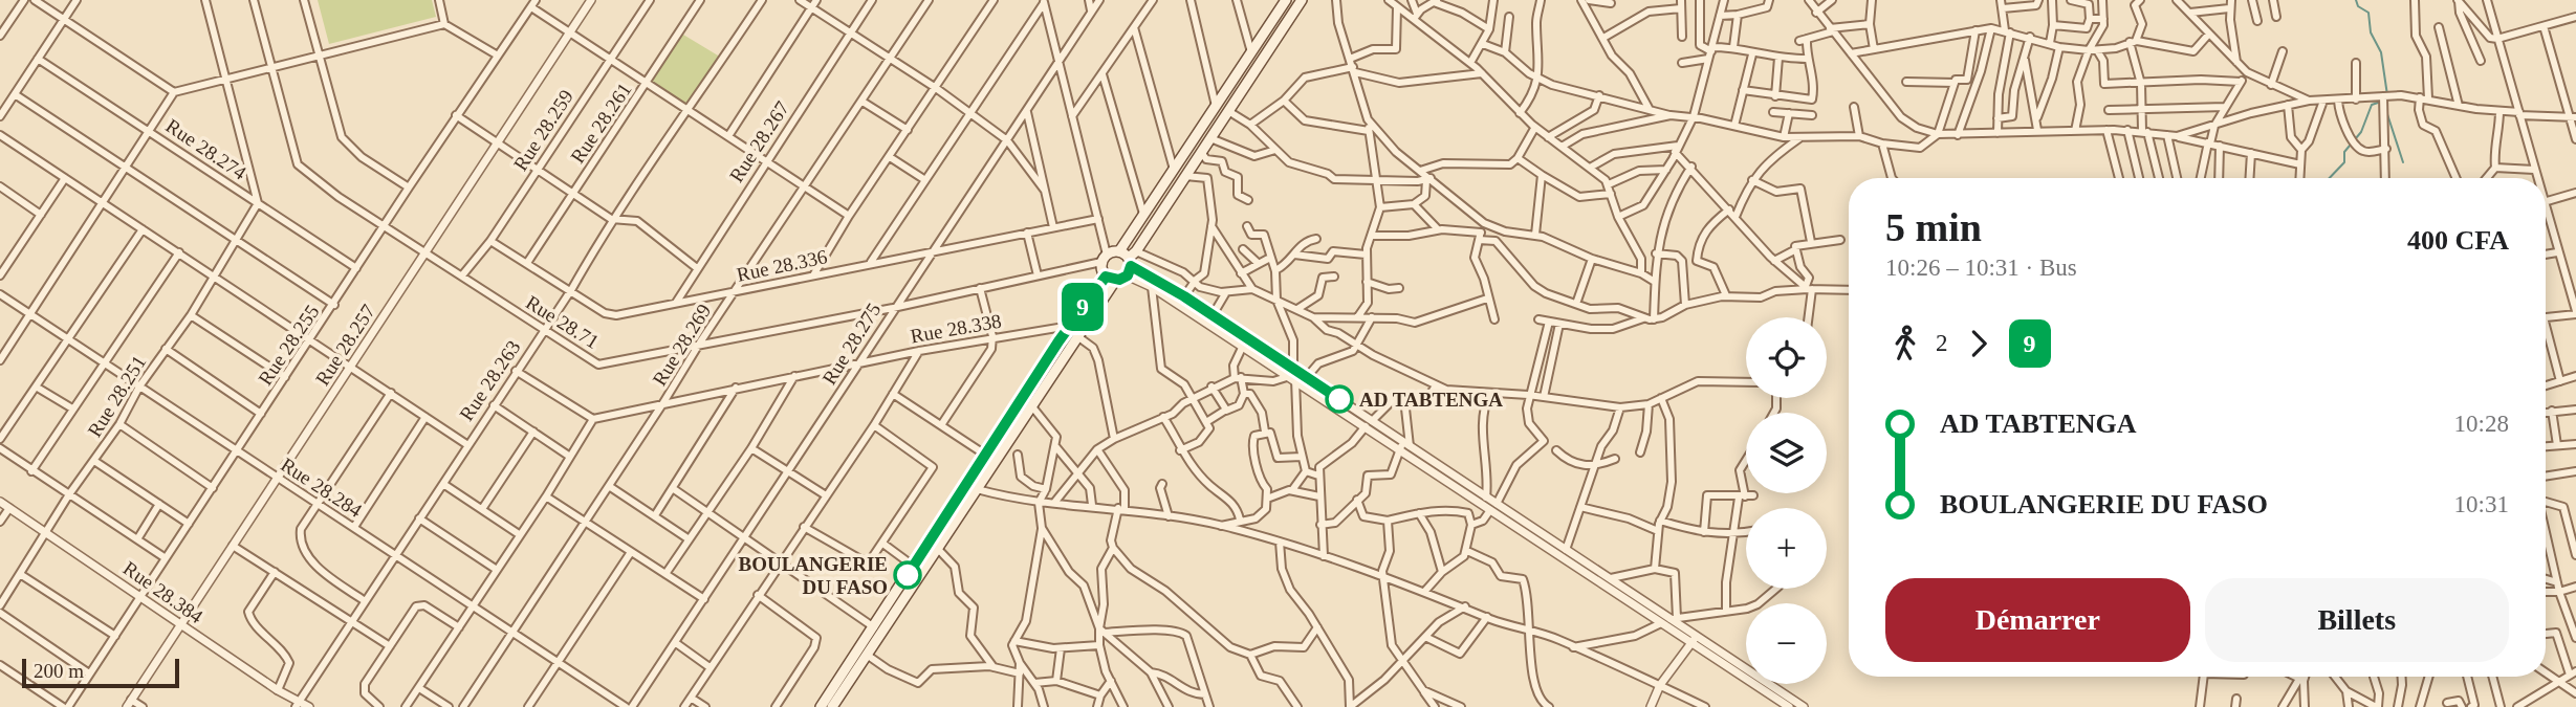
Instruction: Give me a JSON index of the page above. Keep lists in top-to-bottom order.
{
  "streets": {
    "street": [
      "Rue 28.261",
      "Rue 28.259",
      "Rue 28.267",
      "Rue 28.274",
      "Rue 28.336",
      "Rue 28.71",
      "Rue 28.338",
      "Rue 28.275",
      "Rue 28.255",
      "Rue 28.257",
      "Rue 28.269",
      "Rue 28.263",
      "Rue 28.251",
      "Rue 28.284",
      "Rue 28.384"
    ]
  },
  "crossings": [
    ["Rue 28.261", "Rue 28.336"],
    ["Rue 28.259", "Rue 28.336"],
    ["Rue 28.259", "Rue 28.71"],
    ["Rue 28.267", "Rue 28.336"],
    ["Rue 28.274", "Rue 28.255"],
    ["Rue 28.274", "Rue 28.251"],
    ["Rue 28.336", "Rue 28.275"],
    ["Rue 28.336", "Rue 28.269"],
    ["Rue 28.336", "Rue 28.263"],
    ["Rue 28.71", "Rue 28.275"],
    ["Rue 28.71", "Rue 28.255"],
    ["Rue 28.71", "Rue 28.257"],
    ["Rue 28.71", "Rue 28.269"],
    ["Rue 28.71", "Rue 28.263"],
    ["Rue 28.338", "Rue 28.275"],
    ["Rue 28.338", "Rue 28.269"],
    ["Rue 28.255", "Rue 28.284"],
    ["Rue 28.255", "Rue 28.384"],
    ["Rue 28.257", "Rue 28.284"],
    ["Rue 28.257", "Rue 28.384"],
    ["Rue 28.269", "Rue 28.284"],
    ["Rue 28.263", "Rue 28.284"],
    ["Rue 28.263", "Rue 28.384"],
    ["Rue 28.251", "Rue 28.284"],
    ["Rue 28.251", "Rue 28.384"]
  ],
  "places": ["AD TABTENGA", "BOULANGERIE DU FASO"],
  "lines": ["bus line 9"],
  "scale_bar": "200 m",
  "page": {
    "on_map": "9",
    "heading": ["5 min", "10:26 – 10:31 · Bus", "400 CFA"],
    "legs": ["2", "9"],
    "map_buttons": ["+", "−"],
    "list": [
      {
        "name": "AD TABTENGA",
        "value": "10:28"
      },
      {
        "name": "BOULANGERIE DU FASO",
        "value": "10:31"
      }
    ],
    "buttons": ["Démarrer", "Billets"],
    "scale": "200 m"
  }
}
